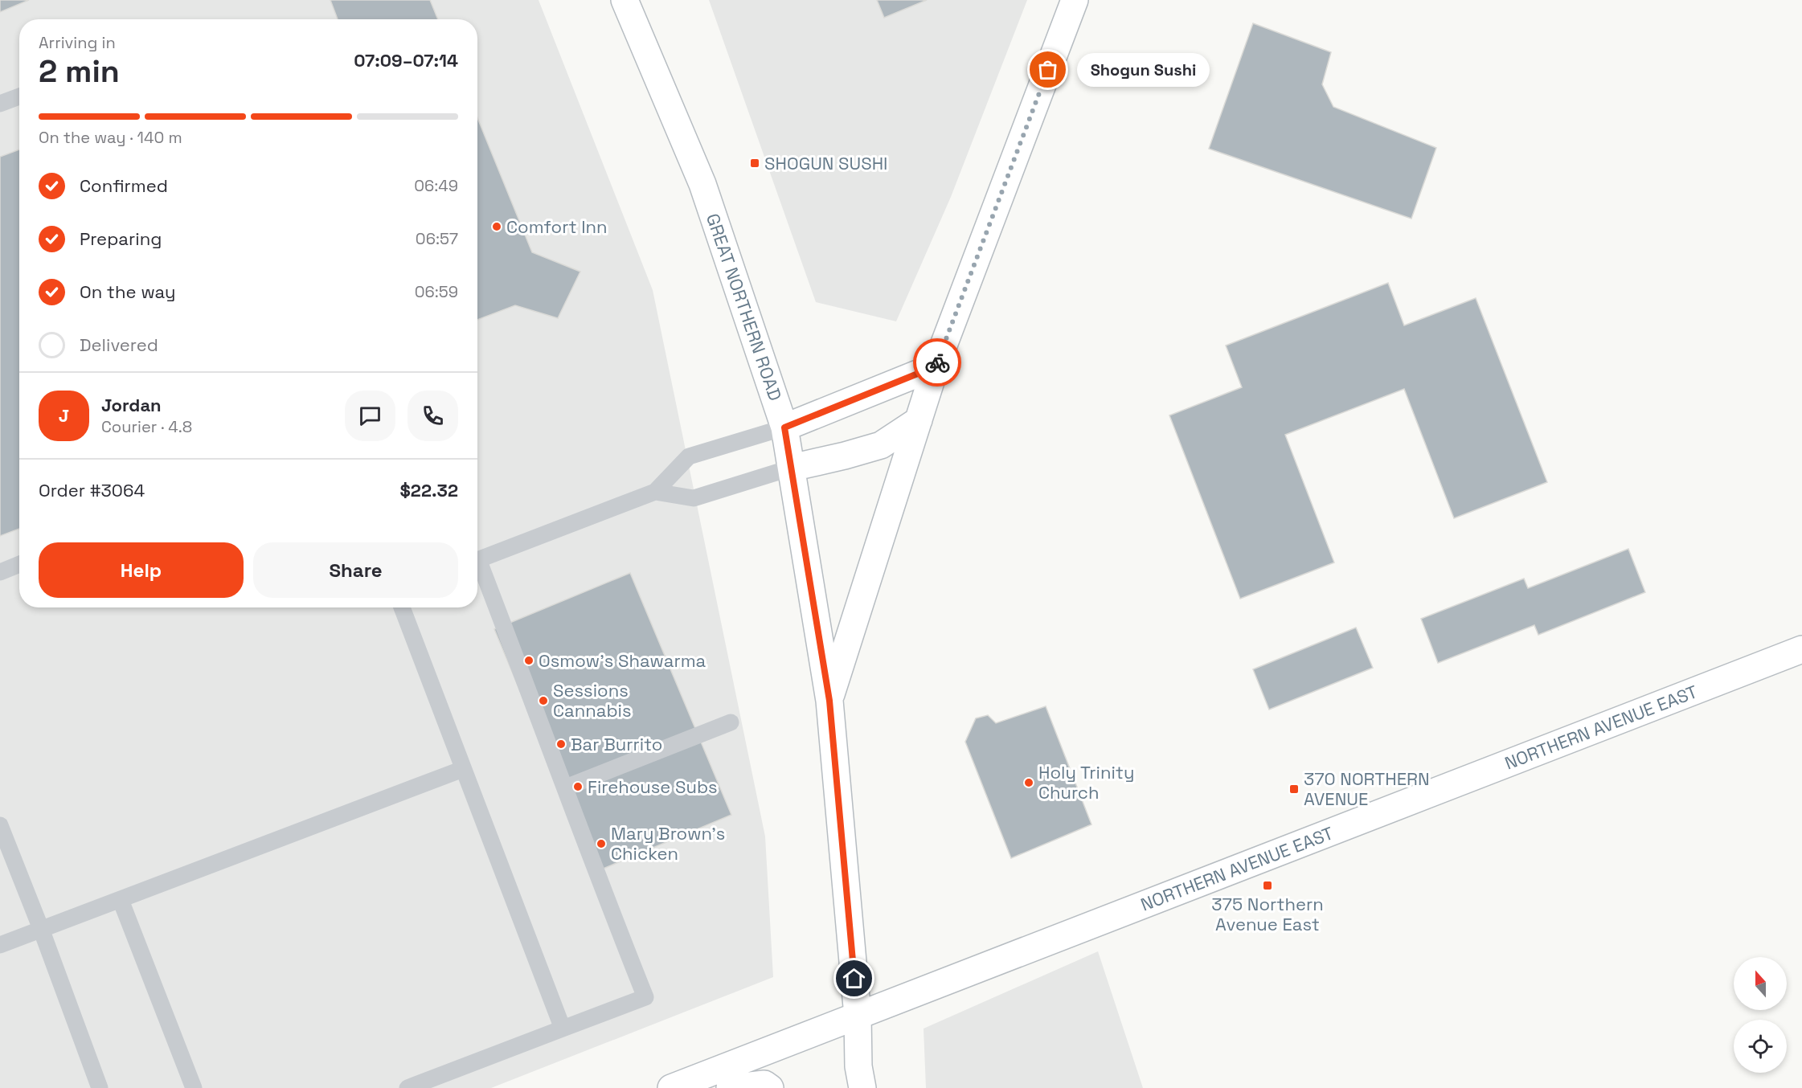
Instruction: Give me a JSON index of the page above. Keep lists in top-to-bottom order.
{
  "streets": {
    "main road": ["GREAT NORTHERN ROAD", "NORTHERN AVENUE EAST"]
  },
  "crossings": [
    ["GREAT NORTHERN ROAD", "NORTHERN AVENUE EAST"]
  ],
  "places": {
    "other": [
      "Shogun Sushi",
      "Comfort Inn",
      "Osmow’s Shawarma",
      "Sessions Cannabis",
      "Bar Burrito",
      "Holy Trinity Church",
      "Firehouse Subs",
      "Mary Brown’s Chicken"
    ],
    "transit": ["SHOGUN SUSHI", "370 NORTHERN AVENUE", "375 Northern Avenue East"]
  },
  "north": "top",
  "page": {
    "heading": ["2 min", "Arriving in", "07:09–07:14"],
    "panel": [
      "Jordan",
      "Courier · 4.8",
      "Order #3064",
      "$22.32"
    ],
    "bubble": "Shogun Sushi",
    "bar": "On the way · 140 m",
    "list": [
      ["Confirmed", "06:49"],
      ["Preparing", "06:57"],
      ["On the way", "06:59"],
      "Delivered"
    ],
    "round": "J",
    "buttons": ["Help", "Share"]
  }
}
